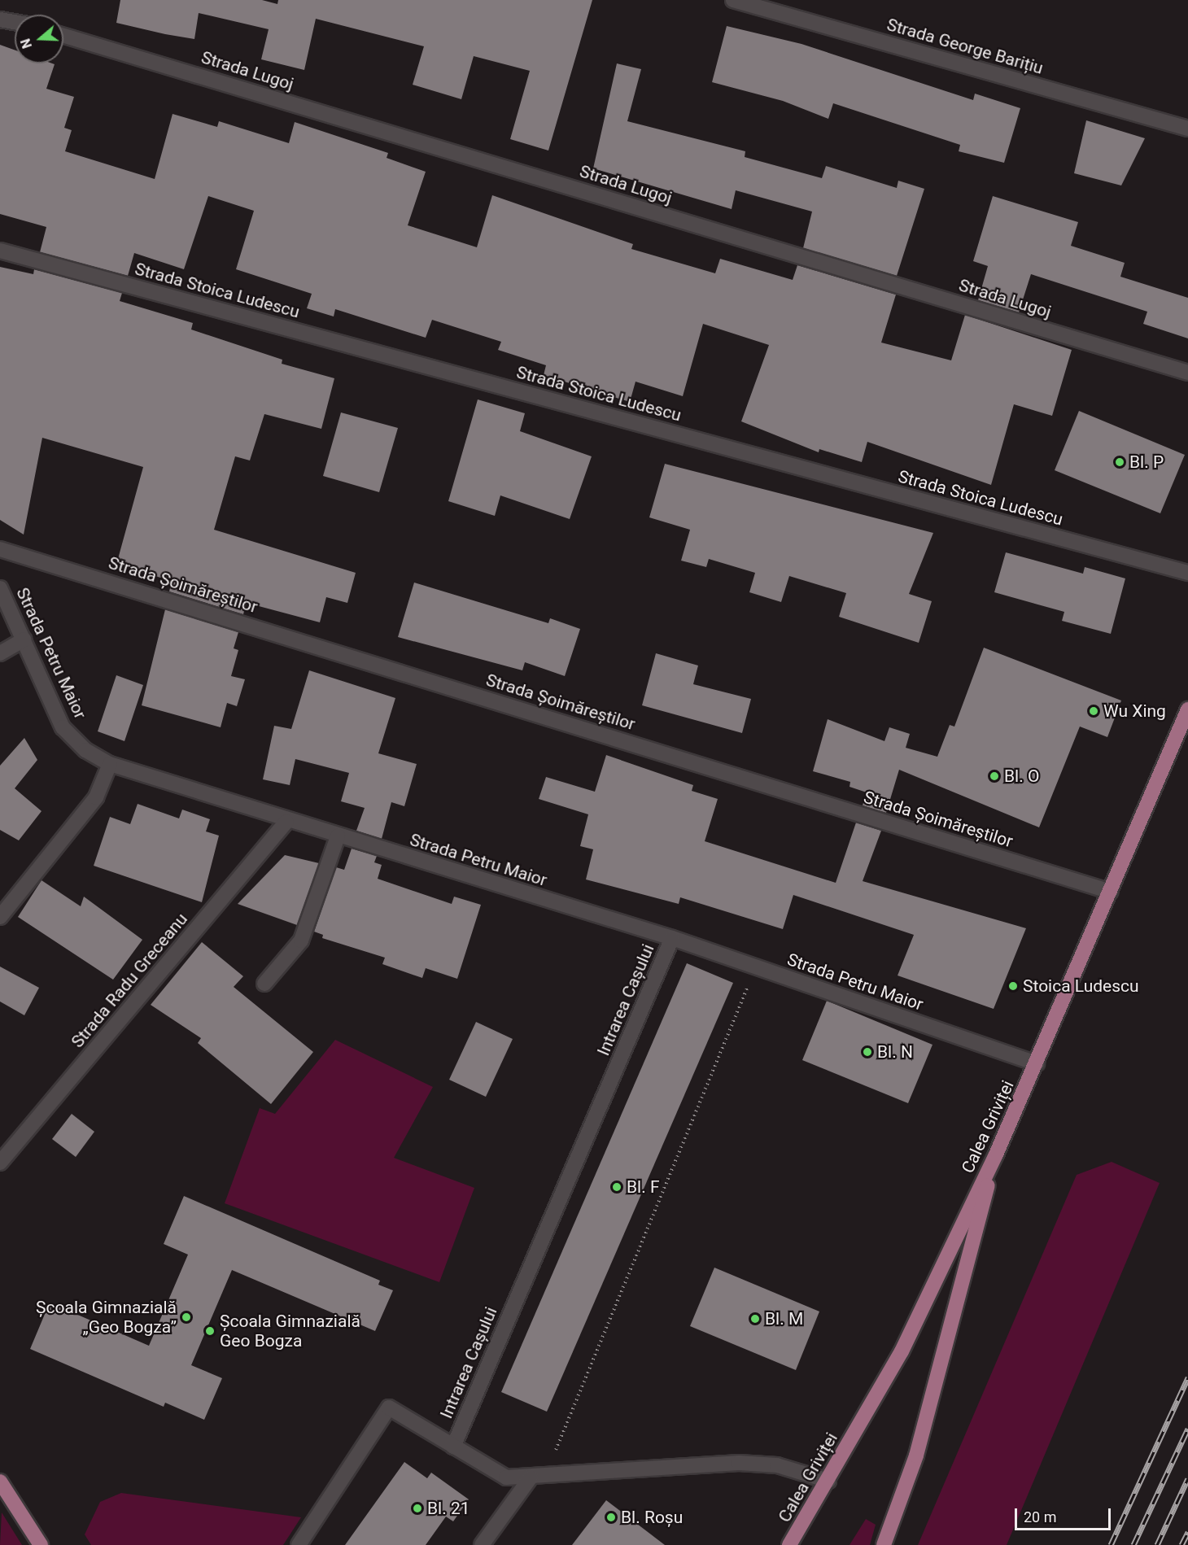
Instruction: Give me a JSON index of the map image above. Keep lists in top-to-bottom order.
{
  "streets": {
    "main road": ["Calea Griviței"],
    "street": [
      "Strada George Barițiu",
      "Strada Lugoj",
      "Strada Stoica Ludescu",
      "Strada Șoimăreștilor",
      "Strada Petru Maior",
      "Strada Radu Greceanu",
      "Intrarea Cașului"
    ]
  },
  "crossings": [
    ["Strada Șoimăreștilor", "Calea Griviței"],
    ["Strada Petru Maior", "Strada Radu Greceanu"],
    ["Strada Petru Maior", "Intrarea Cașului"],
    ["Strada Petru Maior", "Calea Griviței"],
    ["Intrarea Cașului", "Calea Griviței"]
  ],
  "places": [
    "Bl. P",
    "Wu Xing",
    "Bl. O",
    "Stoica Ludescu",
    "Bl. N",
    "Bl. F",
    "Școala Gimnazială „Geo Bogza”",
    "Bl. M",
    "Școala Gimnazială Geo Bogza",
    "Bl. 21",
    "Bl. Roșu"
  ],
  "scale_bar": "20 m",
  "north": "left"
}
